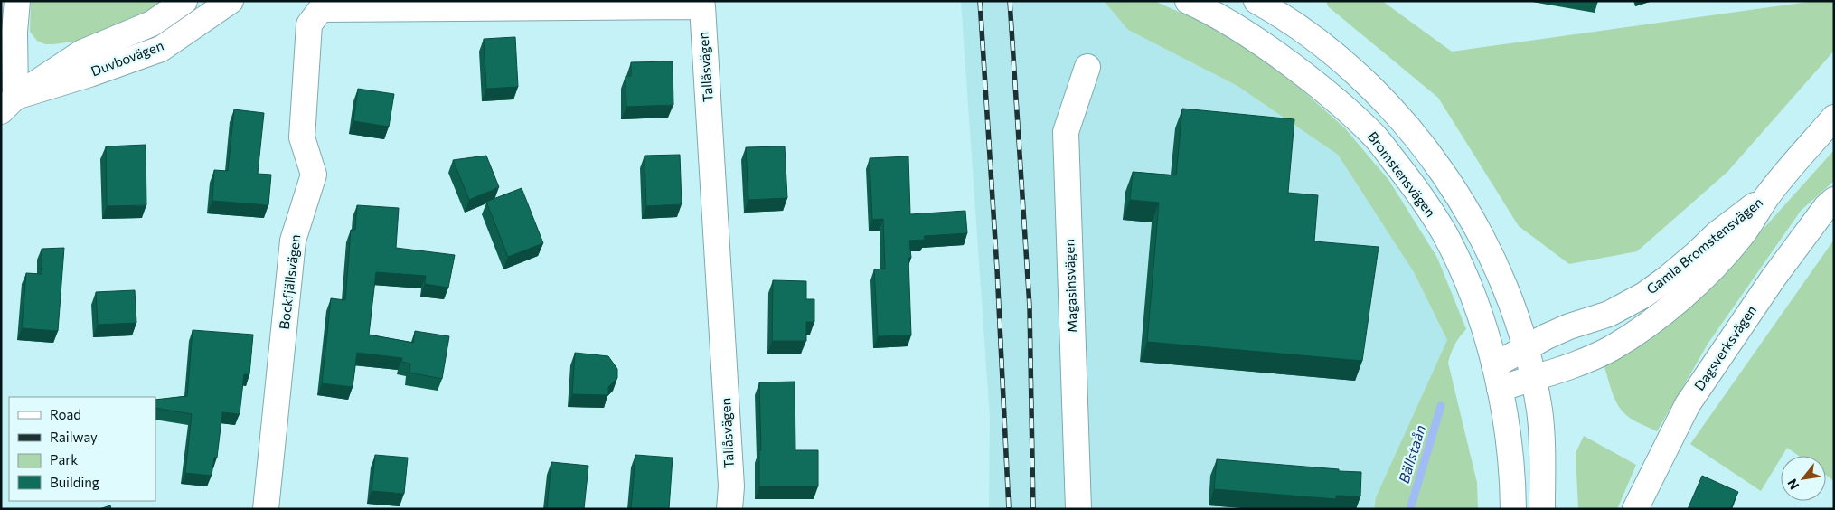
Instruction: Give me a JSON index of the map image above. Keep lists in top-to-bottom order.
{
  "streets": {
    "street": [
      "Duvbovägen",
      "Tallåsvägen",
      "Bromstensvägen",
      "Gamla Bromstensvägen",
      "Bockfjällsvägen",
      "Magasinsvägen",
      "Dagsverksvägen"
    ]
  },
  "crossings": [
    ["Tallåsvägen", "Bockfjällsvägen"],
    ["Bromstensvägen", "Gamla Bromstensvägen"]
  ],
  "water": ["Bällstaån"],
  "legend": [
    "Road",
    "Railway",
    "Park",
    "Building"
  ],
  "north": "bottom left"
}
